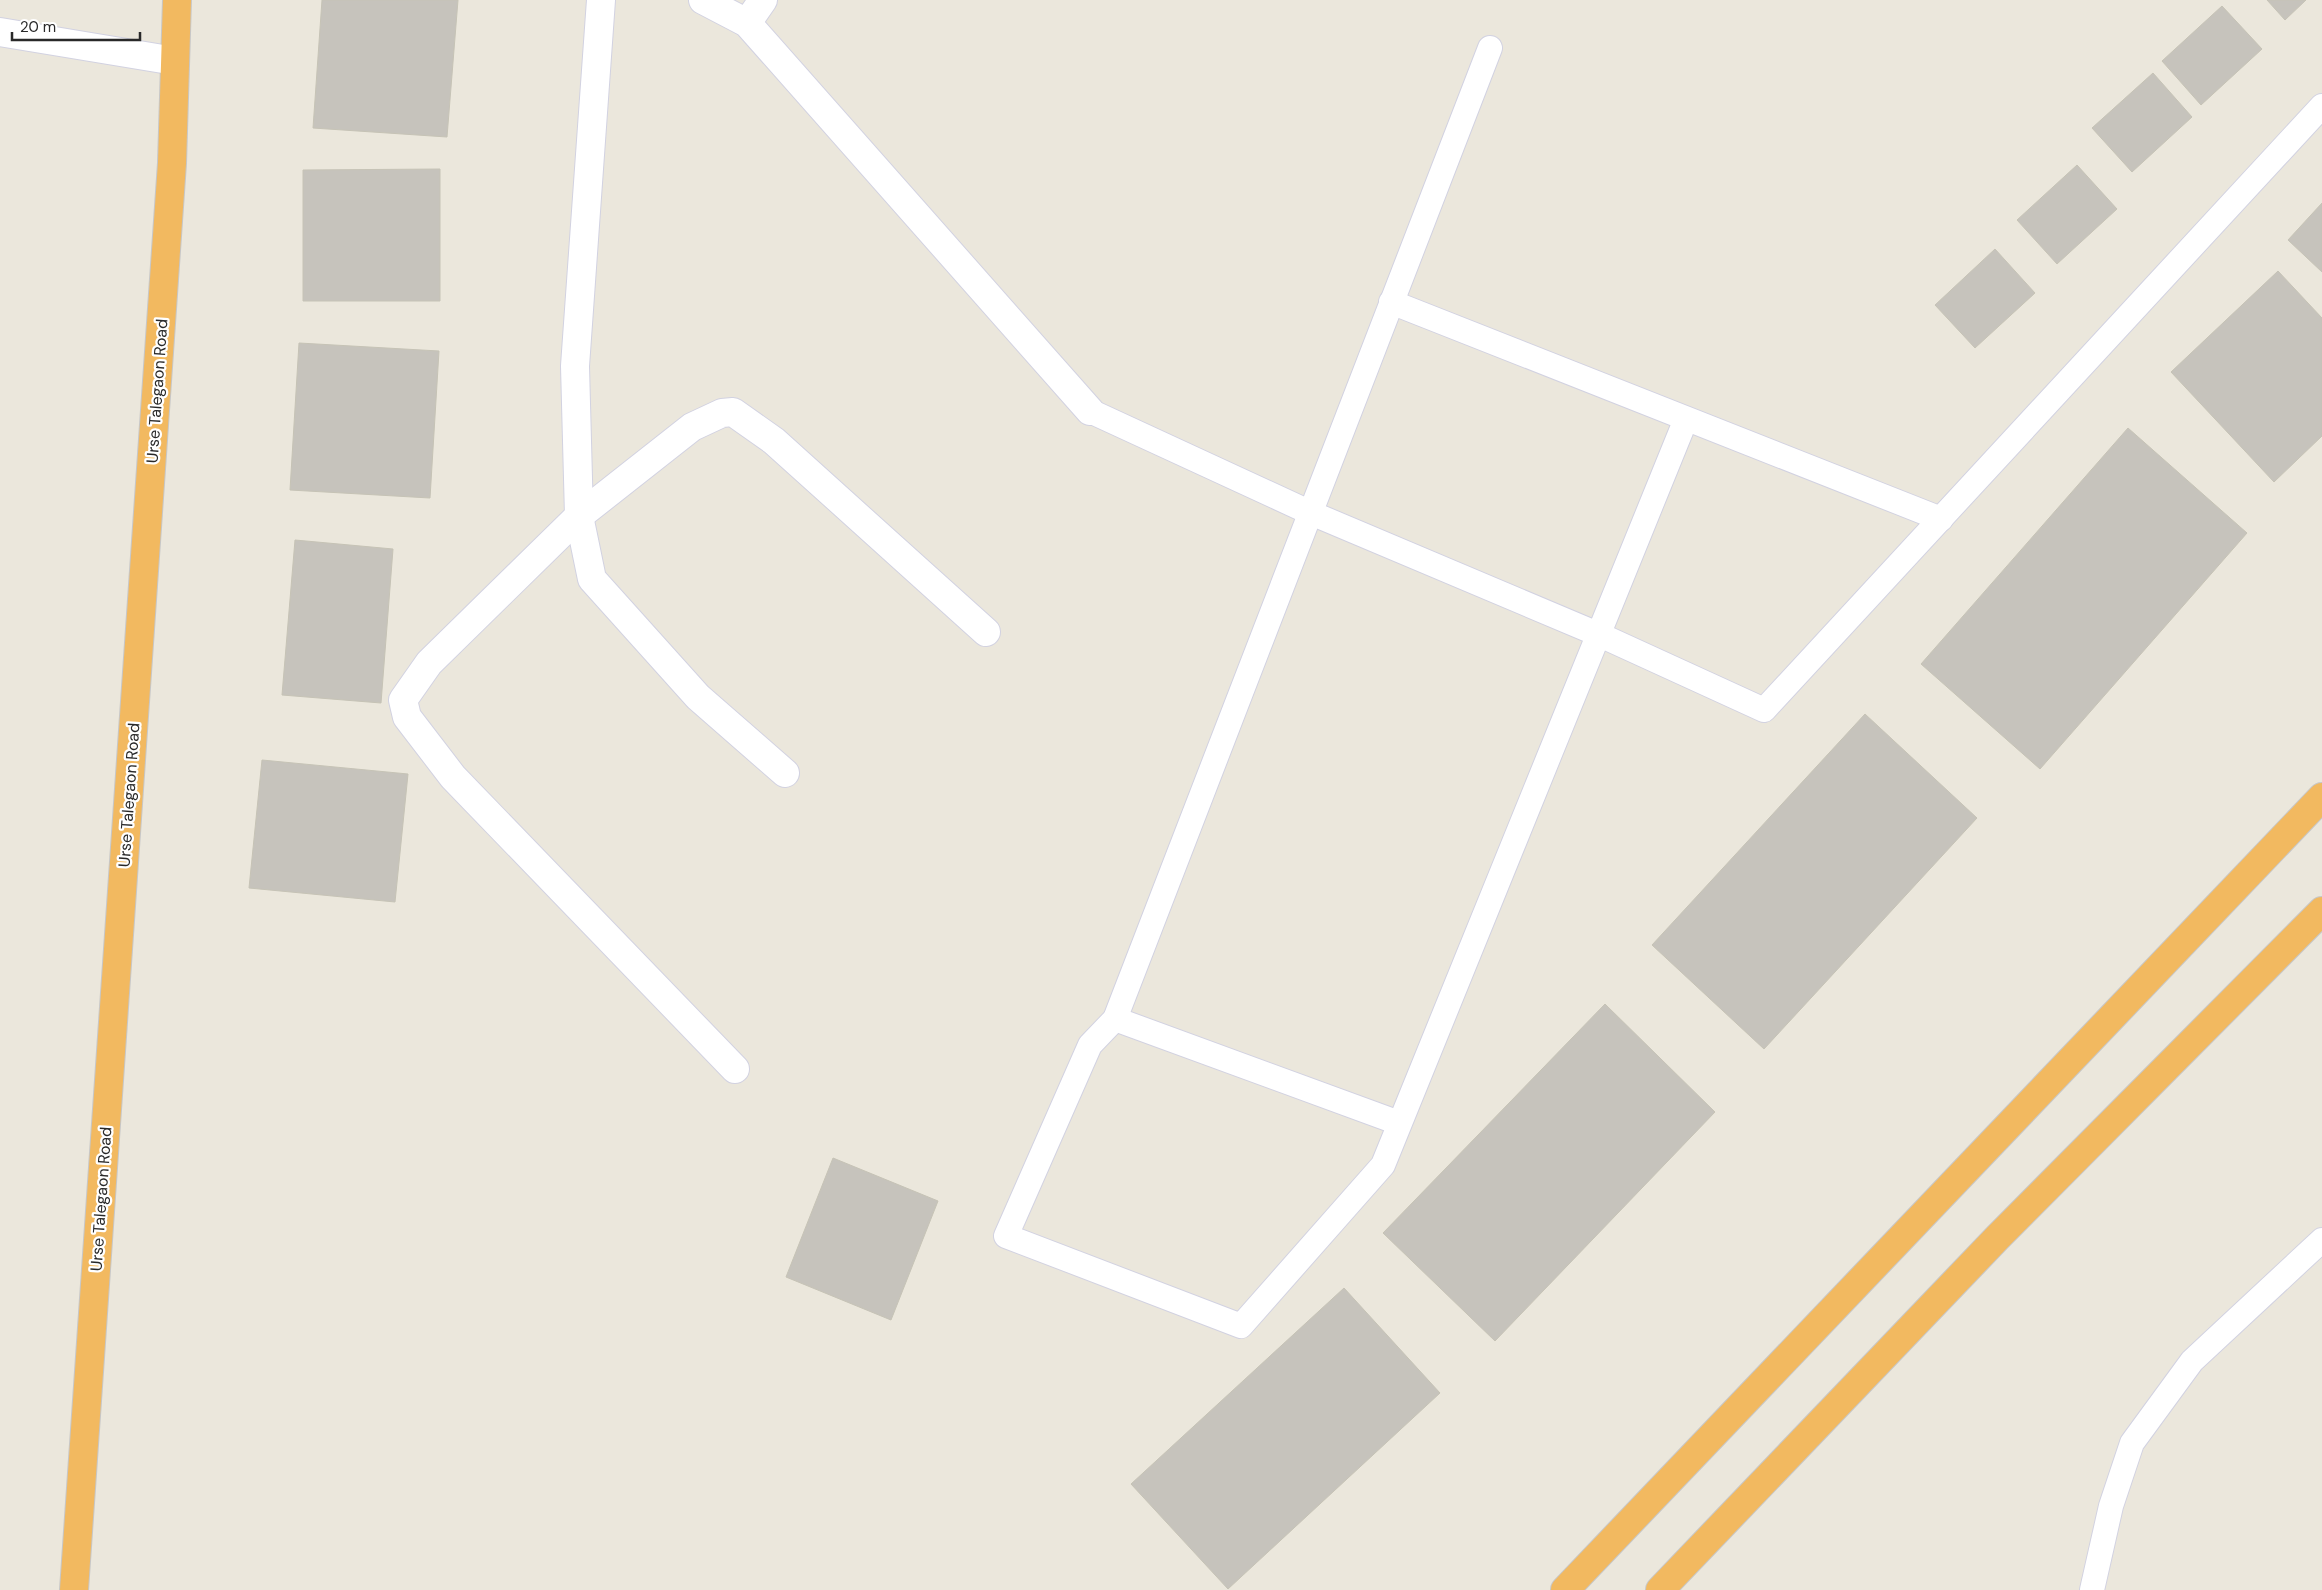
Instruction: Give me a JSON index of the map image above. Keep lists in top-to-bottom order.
{
  "streets": {
    "highway": ["Urse Talegaon Road"]
  },
  "scale_bar": "20 m"
}
